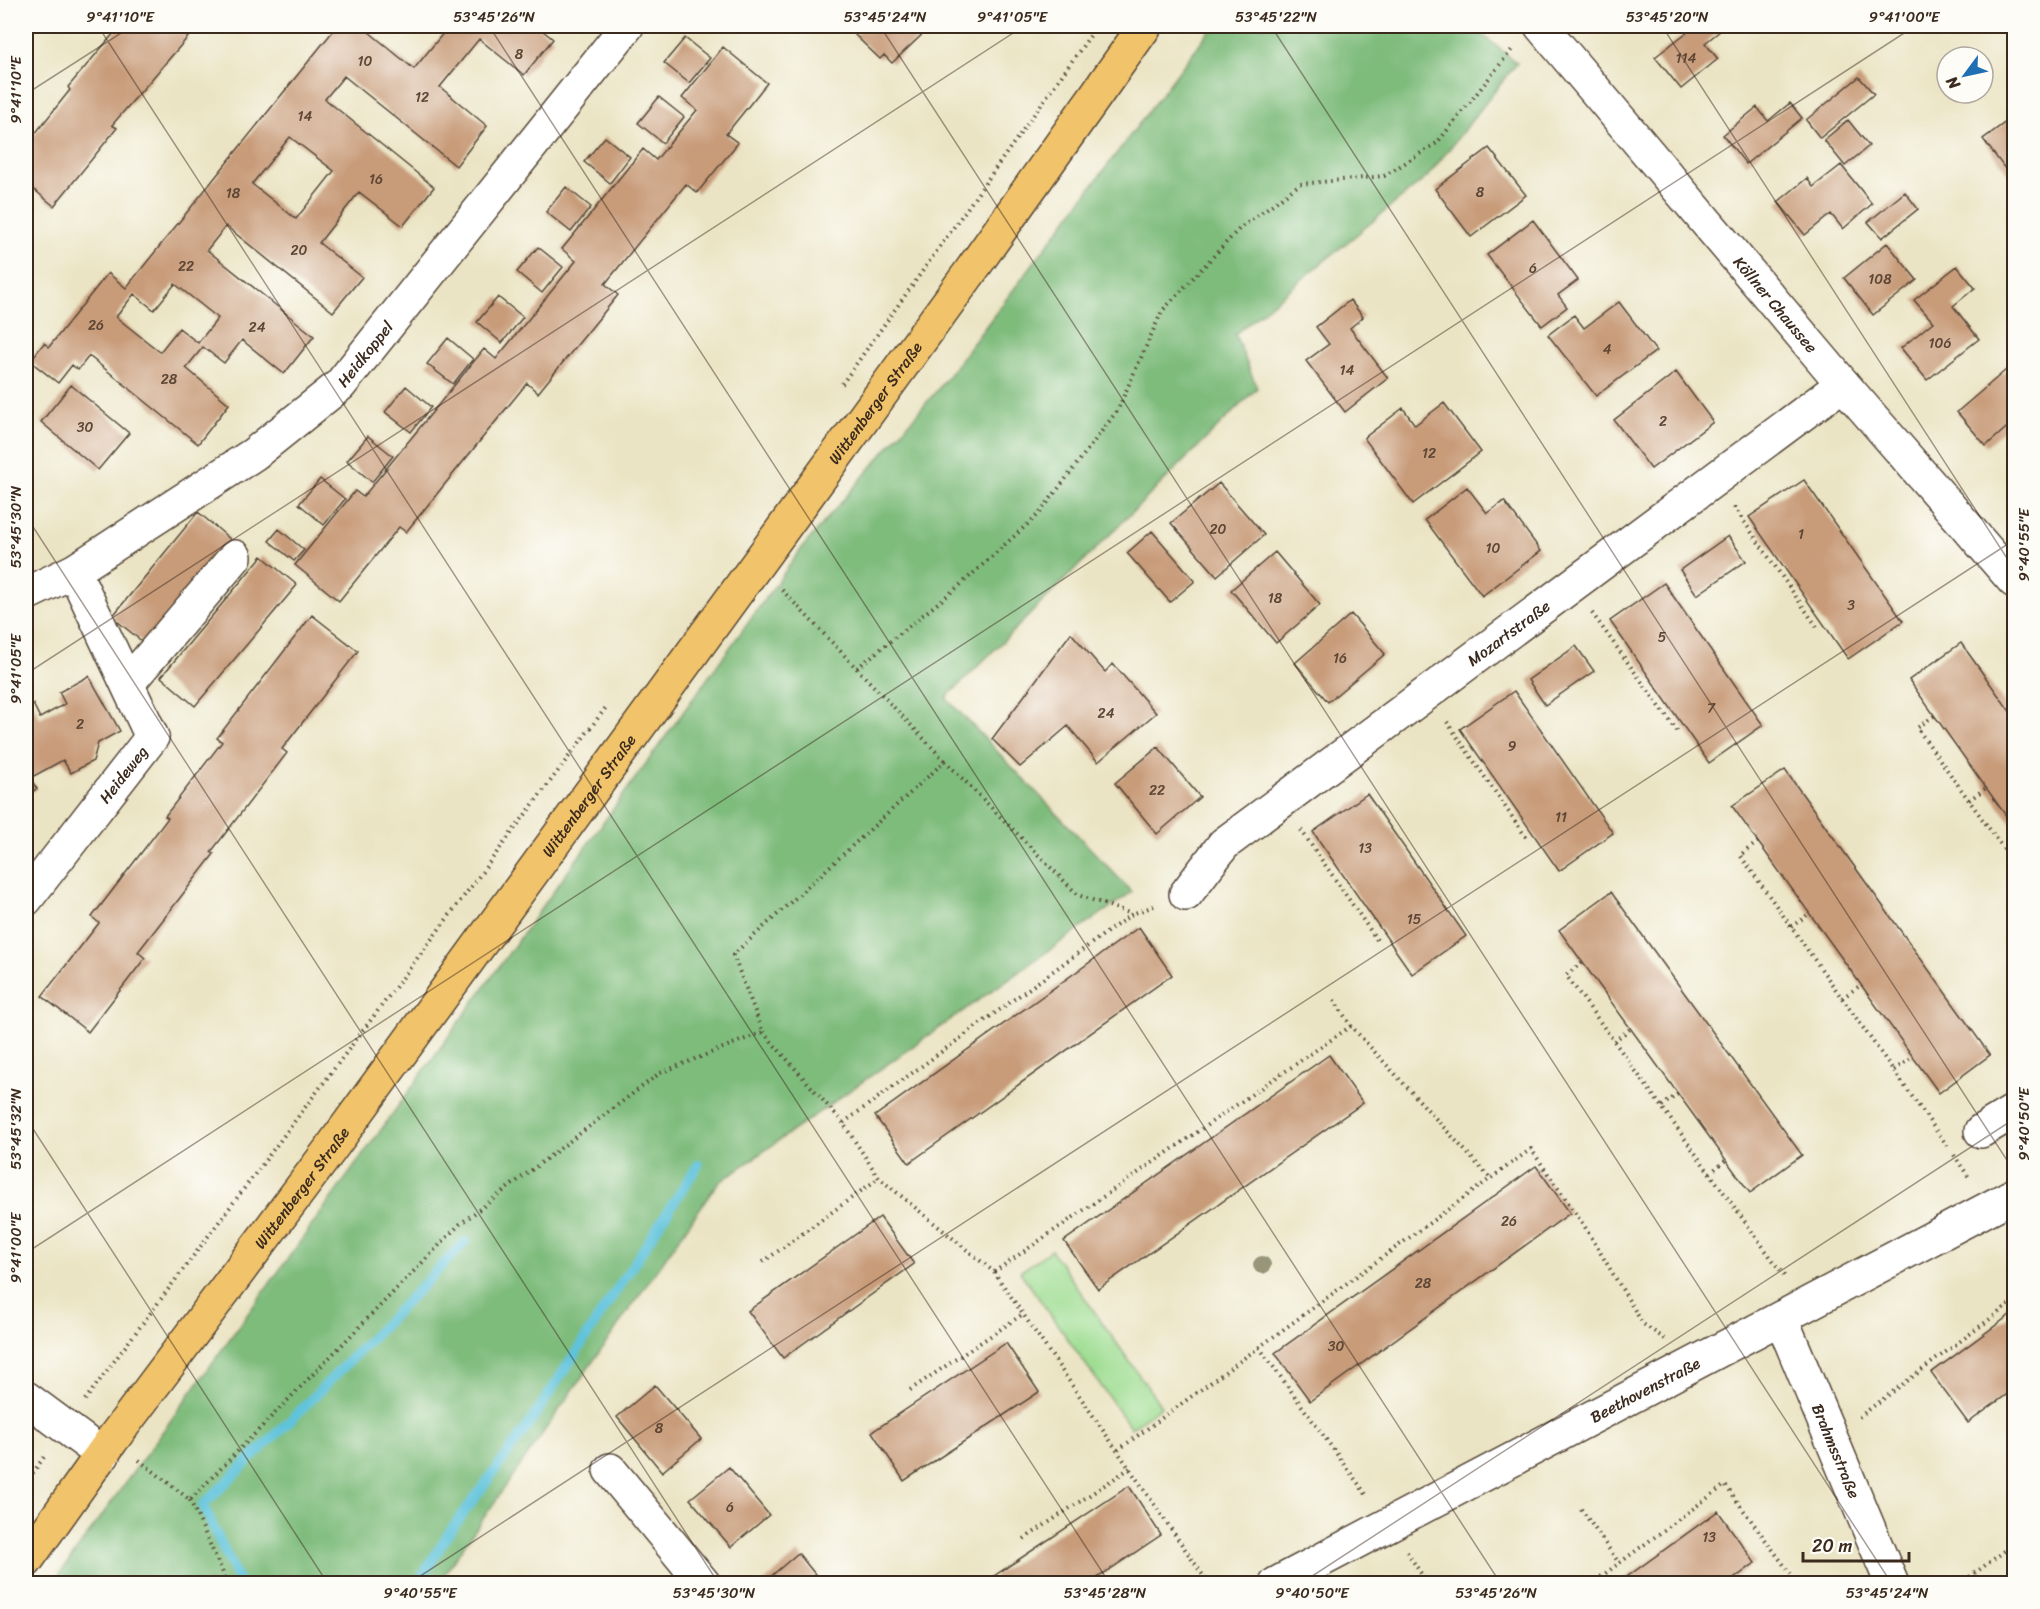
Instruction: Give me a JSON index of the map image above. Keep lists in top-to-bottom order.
{
  "streets": {
    "main road": ["Wittenberger Straße"],
    "street": [
      "Köllner Chaussee",
      "Heidkoppel",
      "Mozartstraße",
      "Heideweg",
      "Beethovenstraße",
      "Brahmsstraße"
    ]
  },
  "crossings": [
    ["Köllner Chaussee", "Mozartstraße"],
    ["Heidkoppel", "Heideweg"],
    ["Beethovenstraße", "Brahmsstraße"]
  ],
  "house_numbers": [
    "8",
    "114",
    "10",
    "12",
    "14",
    "16",
    "8",
    "18",
    "20",
    "22",
    "6",
    "108",
    "26",
    "24",
    "106",
    "4",
    "14",
    "28",
    "2",
    "30",
    "12",
    "20",
    "1",
    "10",
    "18",
    "3",
    "5",
    "16",
    "7",
    "24",
    "2",
    "9",
    "22",
    "11",
    "13",
    "15",
    "26",
    "28",
    "30",
    "8",
    "6",
    "13"
  ],
  "scale_bar": "20 m",
  "north": "bottom left",
  "coordinates": [
    "9°41'10\"E",
    "53°45'26\"N",
    "53°45'24\"N",
    "9°41'05\"E",
    "53°45'22\"N",
    "53°45'20\"N",
    "9°41'00\"E",
    "53°45'30\"N",
    "9°40'55\"E",
    "9°40'50\"E",
    "53°45'32\"N",
    "53°45'28\"N"
  ]
}
